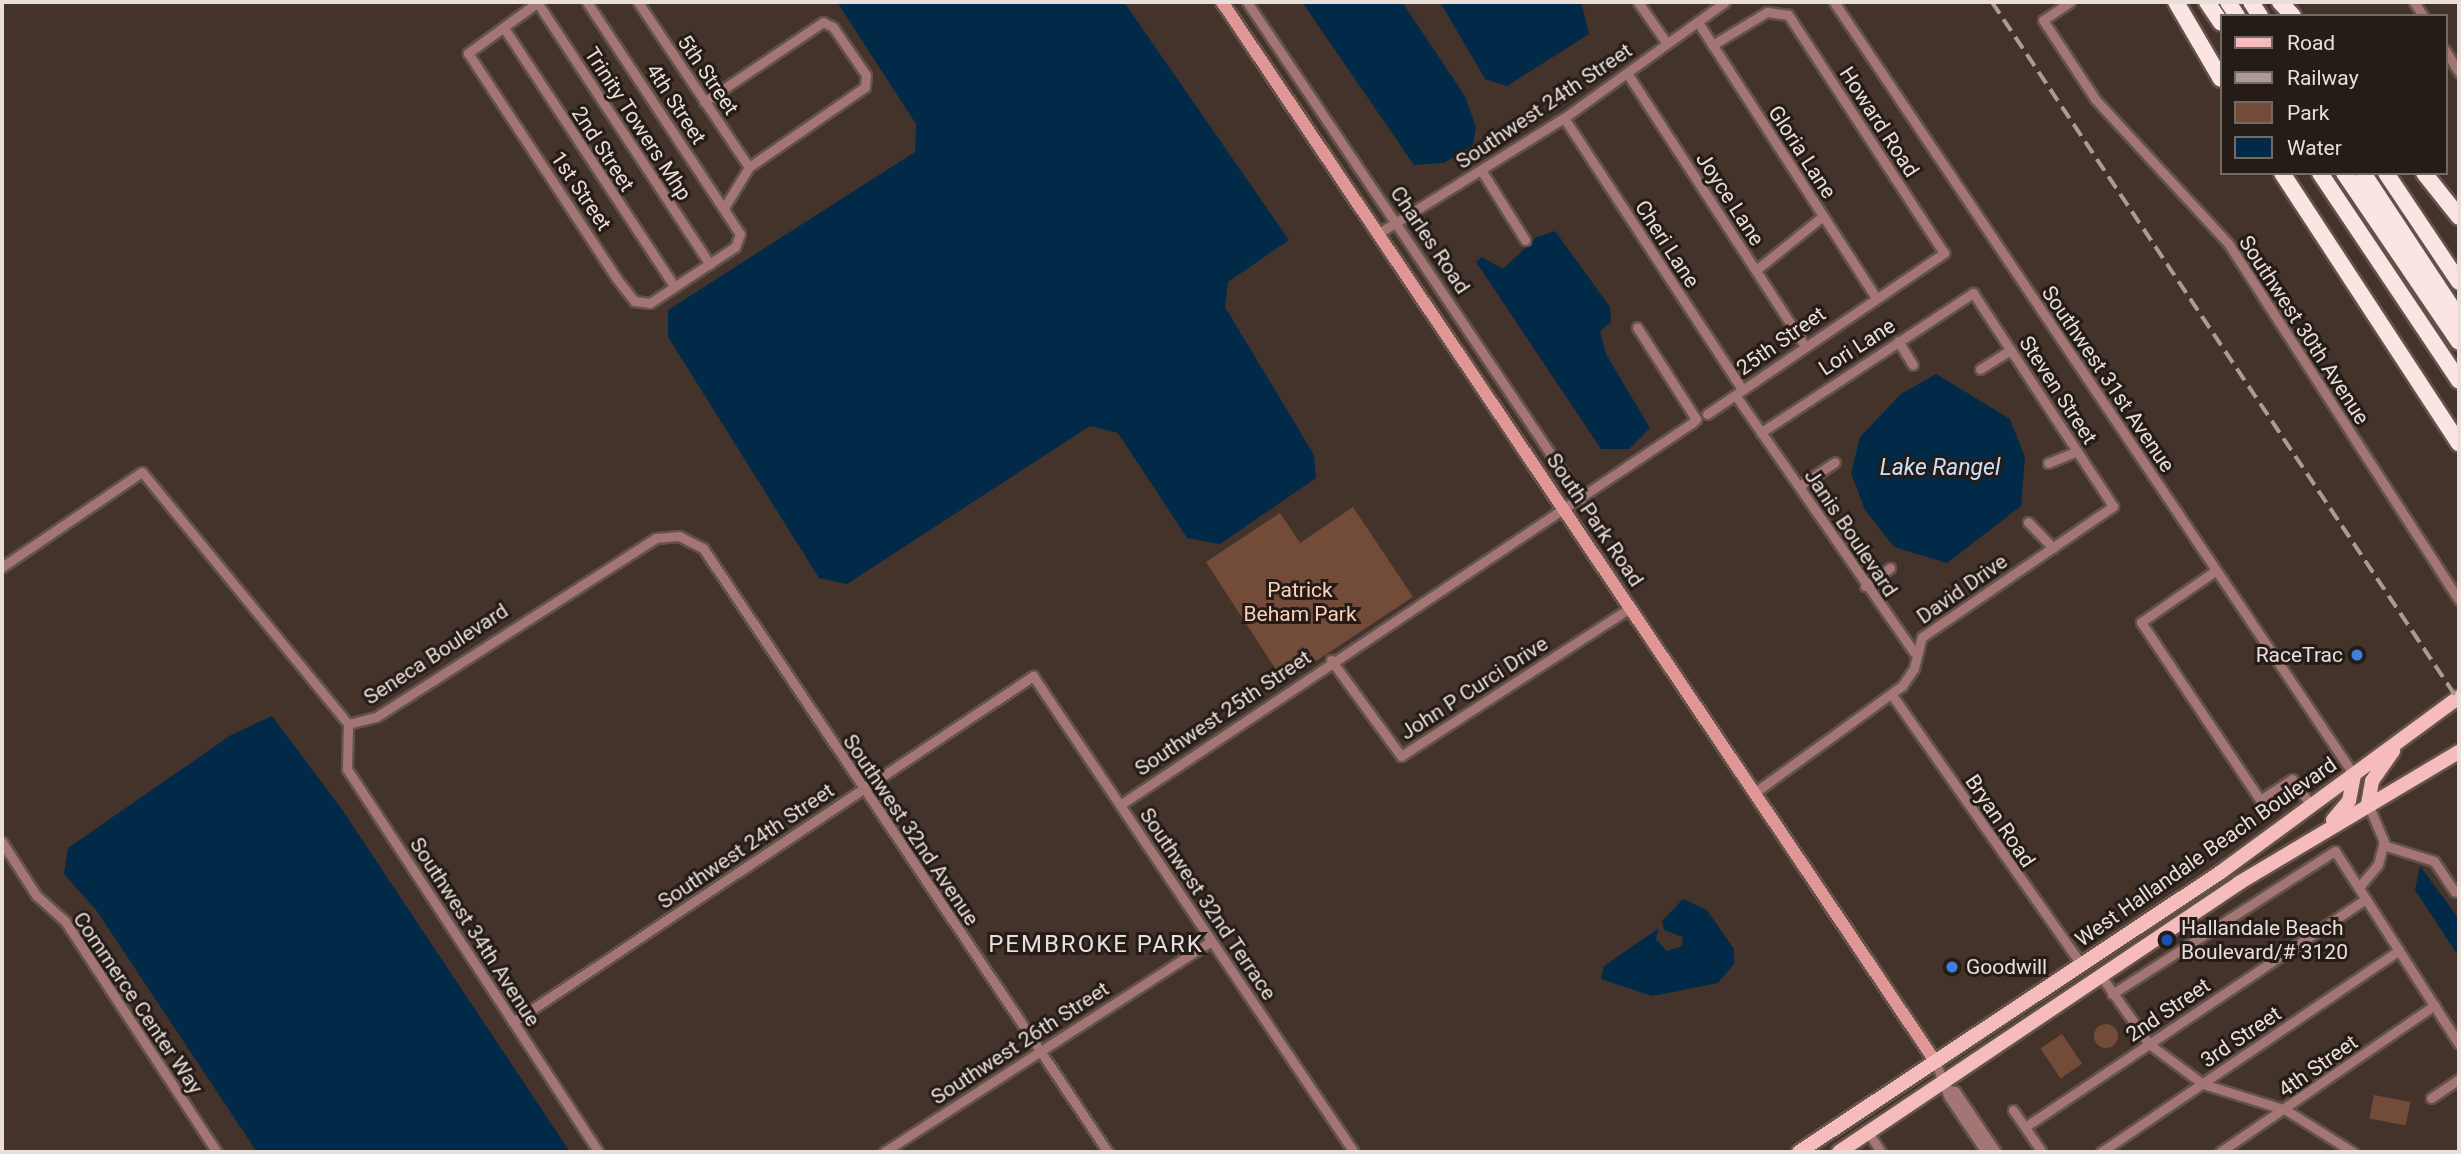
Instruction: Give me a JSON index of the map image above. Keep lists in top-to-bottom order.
{
  "streets": {
    "main road": ["West Hallandale Beach Boulevard"],
    "street": [
      "5th Street",
      "4th Street",
      "Southwest 24th Street",
      "Howard Road",
      "Trinity Towers Mhp",
      "2nd Street",
      "Gloria Lane",
      "1st Street",
      "Joyce Lane",
      "Charles Road",
      "Cheri Lane",
      "Southwest 30th Avenue",
      "25th Street",
      "Lori Lane",
      "Southwest 31st Avenue",
      "Steven Street",
      "South Park Road",
      "Janis Boulevard",
      "David Drive",
      "Seneca Boulevard",
      "John P Curci Drive",
      "Southwest 25th Street",
      "Bryan Road",
      "Southwest 32nd Avenue",
      "Southwest 32nd Terrace",
      "Southwest 34th Avenue",
      "Commerce Center Way",
      "3rd Street",
      "Southwest 26th Street"
    ]
  },
  "crossings": [
    ["4th Street", "1st Street"],
    ["Southwest 24th Street", "Gloria Lane"],
    ["Southwest 24th Street", "Joyce Lane"],
    ["Southwest 24th Street", "Charles Road"],
    ["Southwest 24th Street", "Cheri Lane"],
    ["Southwest 24th Street", "South Park Road"],
    ["Southwest 24th Street", "Southwest 32nd Avenue"],
    ["Southwest 24th Street", "Southwest 32nd Terrace"],
    ["Southwest 24th Street", "Southwest 34th Avenue"],
    ["Howard Road", "Gloria Lane"],
    ["Howard Road", "25th Street"],
    ["Trinity Towers Mhp", "1st Street"],
    ["2nd Street", "1st Street"],
    ["Gloria Lane", "25th Street"],
    ["Joyce Lane", "25th Street"],
    ["Charles Road", "Southwest 25th Street"],
    ["Cheri Lane", "25th Street"],
    ["Lori Lane", "Steven Street"],
    ["Lori Lane", "Janis Boulevard"],
    ["Southwest 31st Avenue", "West Hallandale Beach Boulevard"],
    ["Steven Street", "David Drive"],
    ["South Park Road", "David Drive"],
    ["South Park Road", "John P Curci Drive"],
    ["South Park Road", "Southwest 25th Street"],
    ["South Park Road", "West Hallandale Beach Boulevard"],
    ["Janis Boulevard", "David Drive"],
    ["David Drive", "Bryan Road"],
    ["Seneca Boulevard", "Southwest 32nd Avenue"],
    ["Seneca Boulevard", "Southwest 34th Avenue"],
    ["John P Curci Drive", "Southwest 25th Street"],
    ["Southwest 25th Street", "Southwest 32nd Terrace"],
    ["Bryan Road", "West Hallandale Beach Boulevard"],
    ["Southwest 32nd Avenue", "Southwest 26th Street"],
    ["Southwest 32nd Terrace", "Southwest 26th Street"]
  ],
  "districts": ["PEMBROKE PARK"],
  "water": ["Lake Rangel"],
  "parks": ["Patrick Beham Park"],
  "places": ["RaceTrac", "Hallandale Beach Boulevard/# 3120", "Goodwill"],
  "legend": [
    "Road",
    "Railway",
    "Park",
    "Water"
  ]
}
